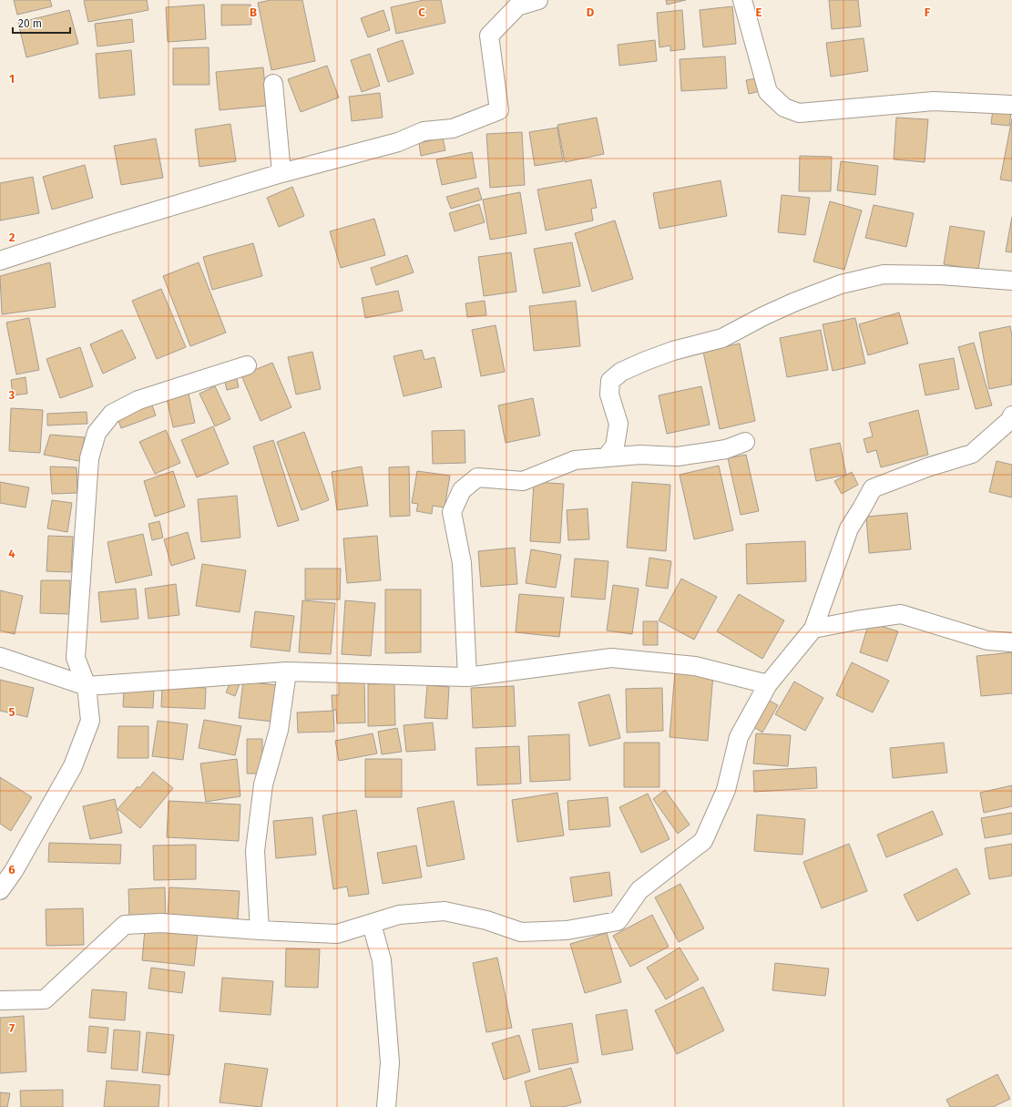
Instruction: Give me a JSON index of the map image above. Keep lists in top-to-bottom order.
{
  "scale_bar": "20 m",
  "grid": {
    "columns": [
      "B",
      "C",
      "D",
      "E",
      "F"
    ],
    "rows": [
      "1",
      "2",
      "3",
      "4",
      "5",
      "6",
      "7"
    ]
  }
}
